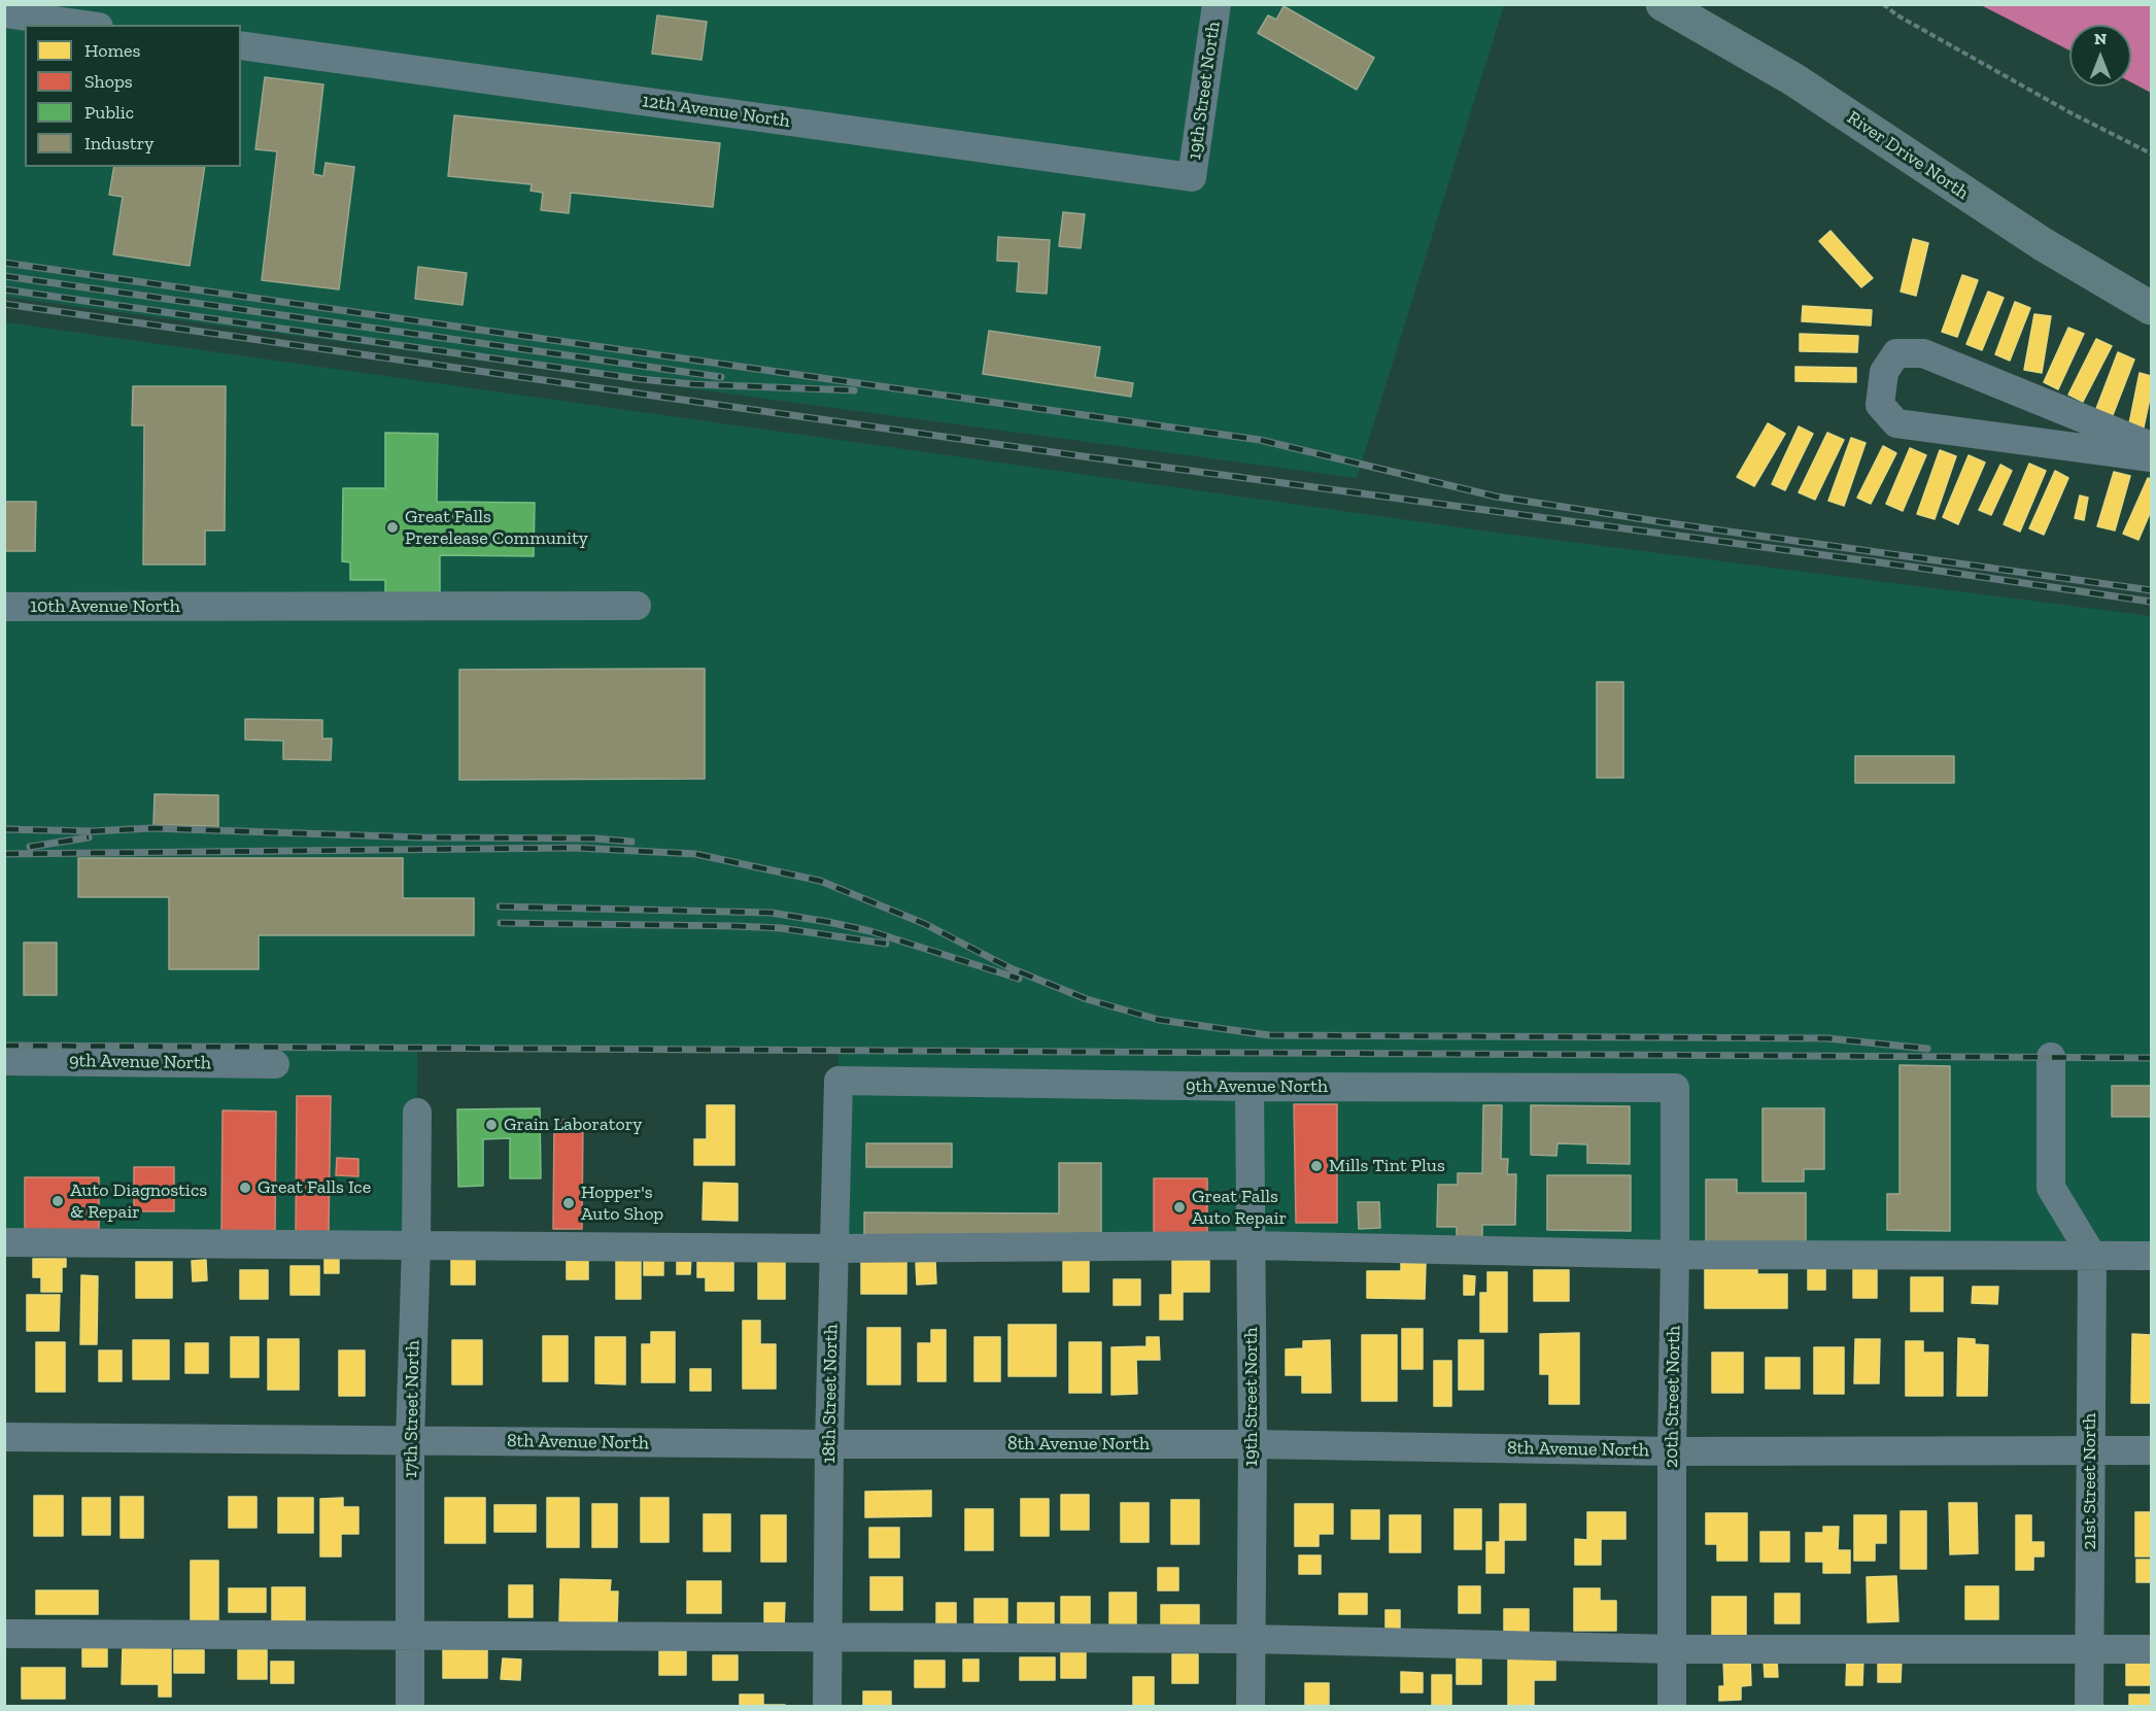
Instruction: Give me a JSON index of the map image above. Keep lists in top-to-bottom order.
{
  "streets": {
    "main road": ["River Drive North"],
    "street": [
      "19th Street North",
      "12th Avenue North",
      "10th Avenue North",
      "9th Avenue North",
      "18th Street North",
      "20th Street North",
      "17th Street North",
      "8th Avenue North",
      "21st Street North"
    ]
  },
  "crossings": [
    ["19th Street North", "12th Avenue North"],
    ["19th Street North", "9th Avenue North"],
    ["19th Street North", "8th Avenue North"],
    ["9th Avenue North", "18th Street North"],
    ["9th Avenue North", "20th Street North"],
    ["18th Street North", "8th Avenue North"],
    ["20th Street North", "8th Avenue North"],
    ["17th Street North", "8th Avenue North"],
    ["8th Avenue North", "21st Street North"]
  ],
  "places": [
    "Great Falls Prerelease Community",
    "Grain Laboratory",
    "Mills Tint Plus",
    "Great Falls Ice",
    "Auto Diagnostics & Repair",
    "Hopper's Auto Shop",
    "Great Falls Auto Repair"
  ],
  "legend": [
    "Homes",
    "Shops",
    "Public",
    "Industry"
  ],
  "north": "top"
}
